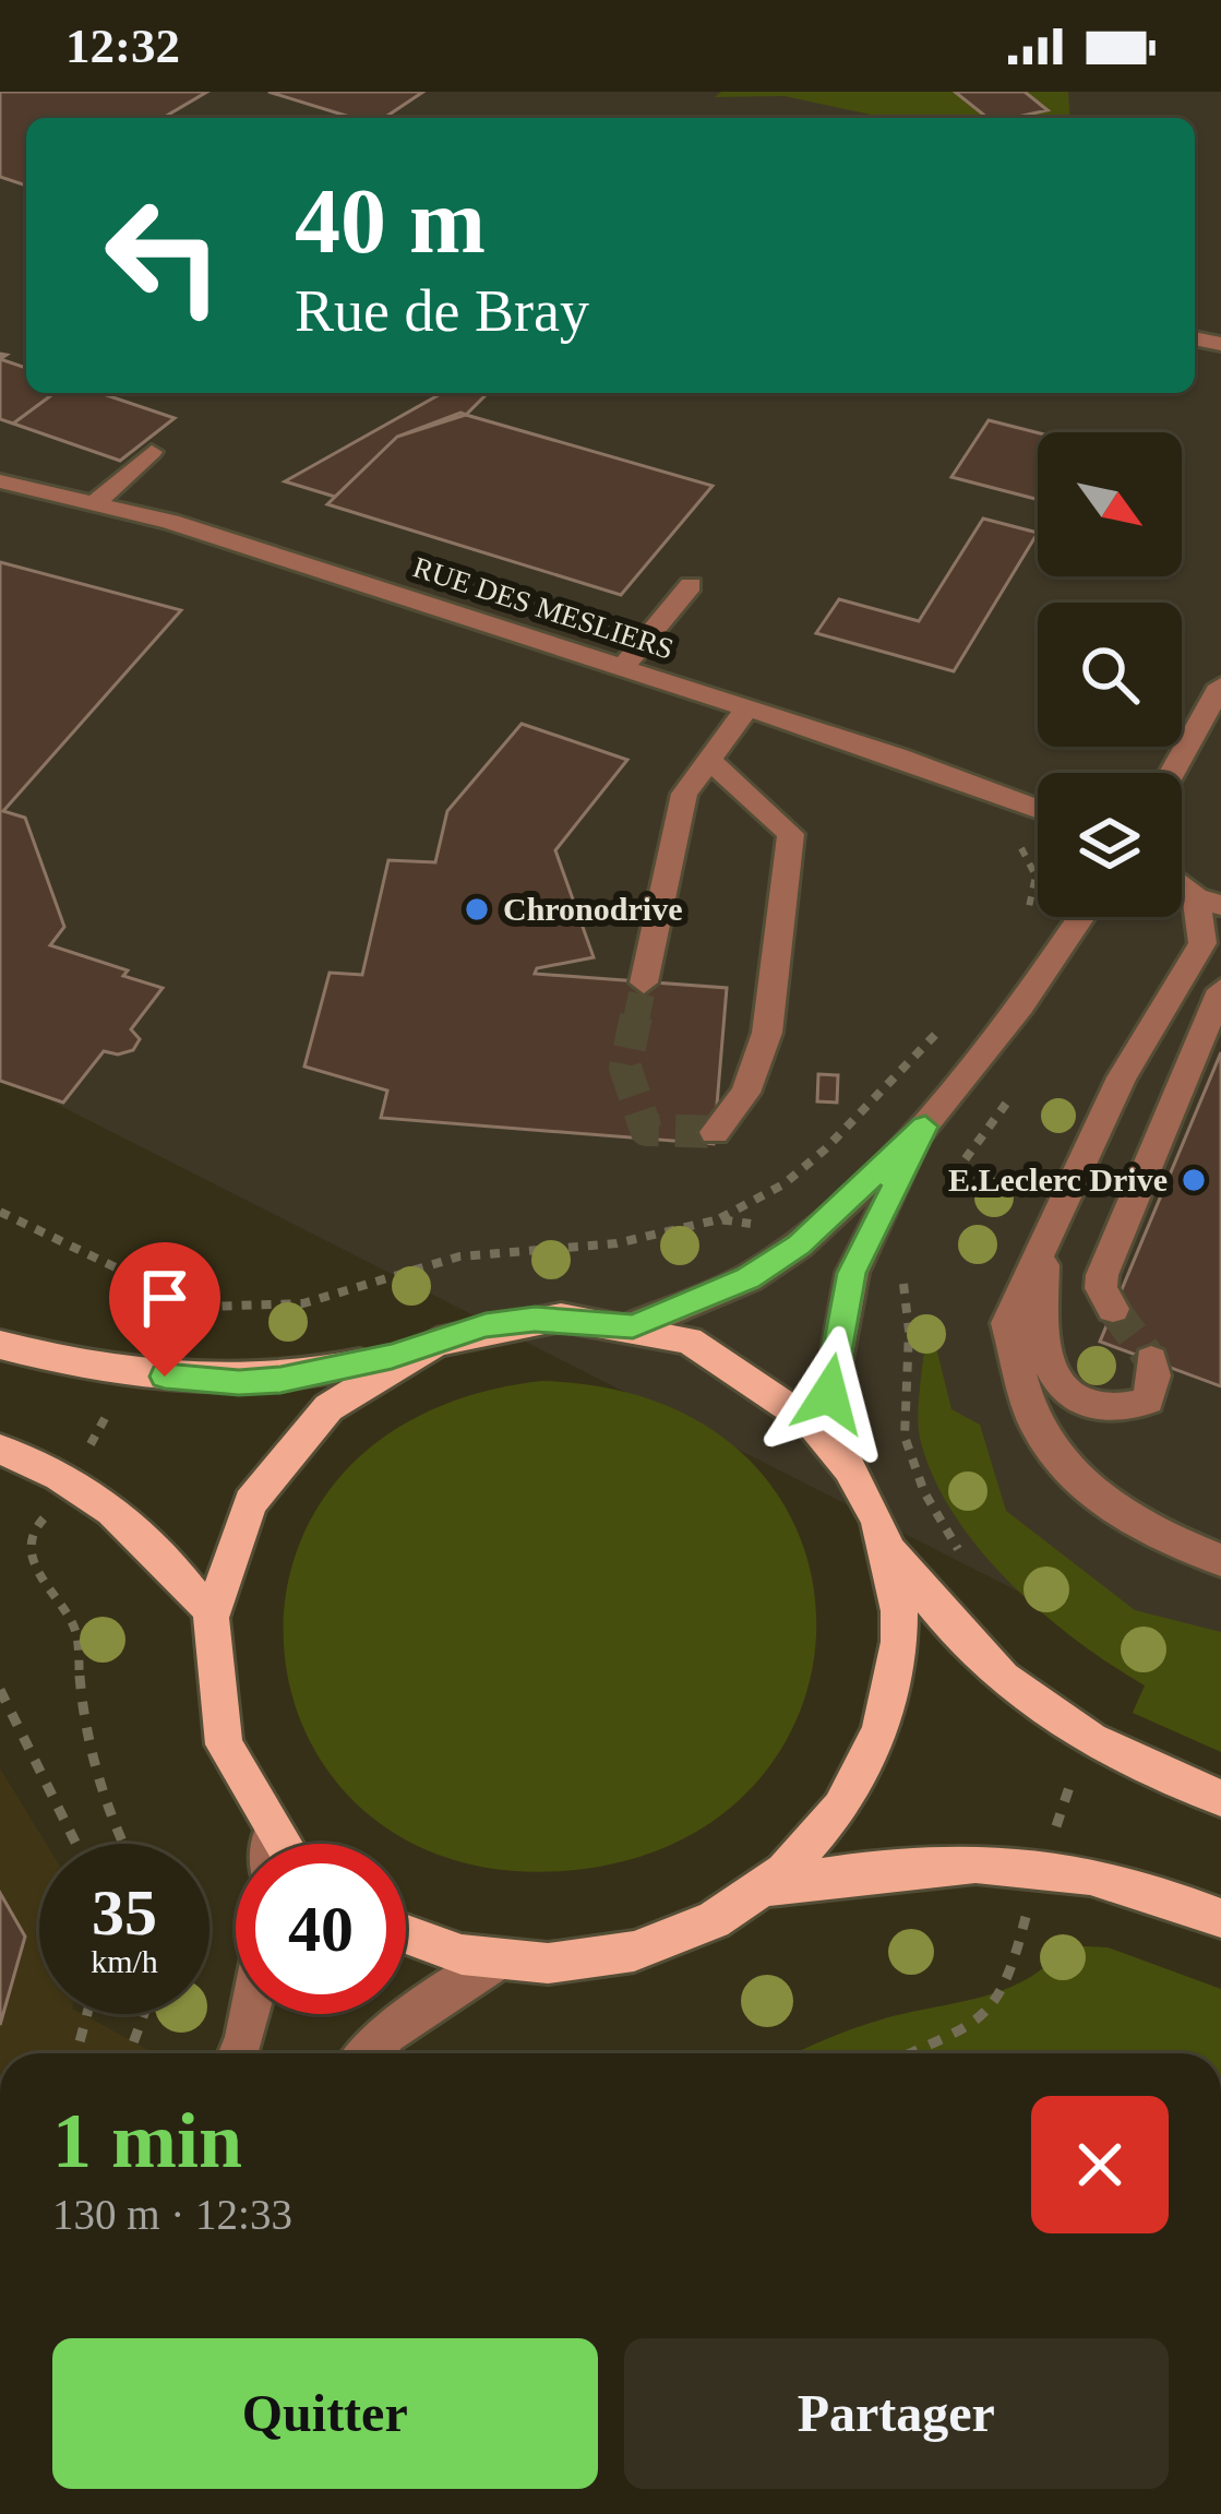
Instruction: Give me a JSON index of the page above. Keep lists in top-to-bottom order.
{
  "streets": {
    "street": ["RUE DES MESLIERS"]
  },
  "places": ["Chronodrive", "E.Leclerc Drive"],
  "north": "bottom right",
  "page": {
    "status": "12:32",
    "turn": ["40 m", "Rue de Bray"],
    "speed": "35 km/h",
    "limit": "40",
    "heading": ["1 min", "130 m · 12:33"],
    "buttons": ["Quitter", "Partager"]
  }
}
